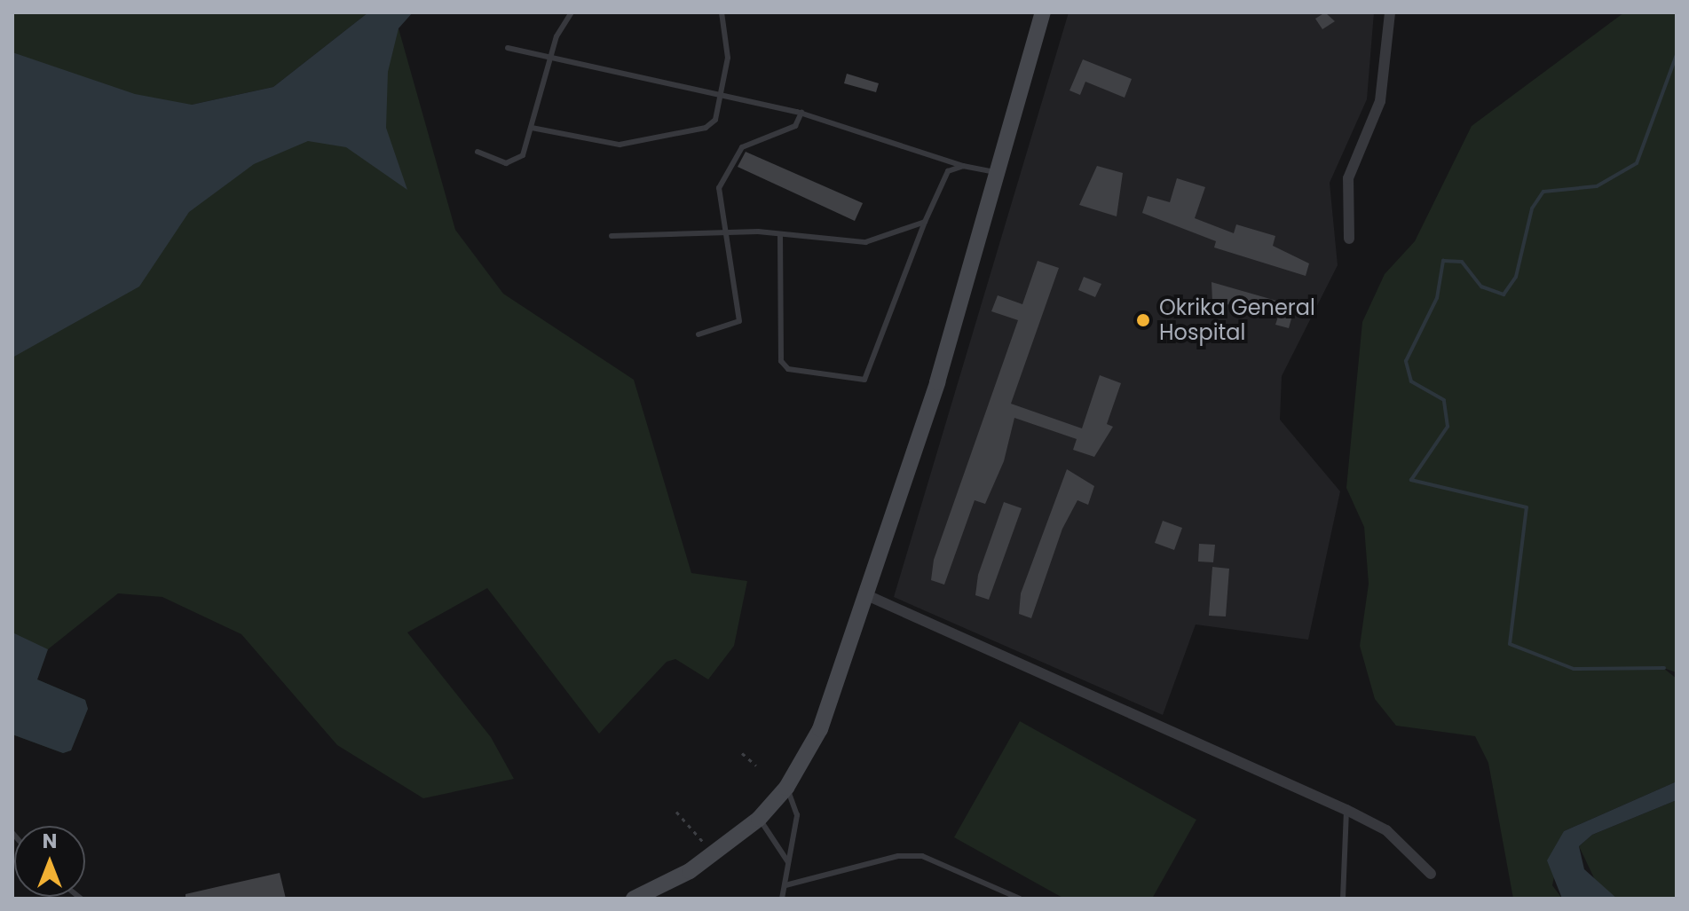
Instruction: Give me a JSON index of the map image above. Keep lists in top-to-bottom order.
{
  "places": ["Okrika General Hospital"],
  "north": "top"
}
